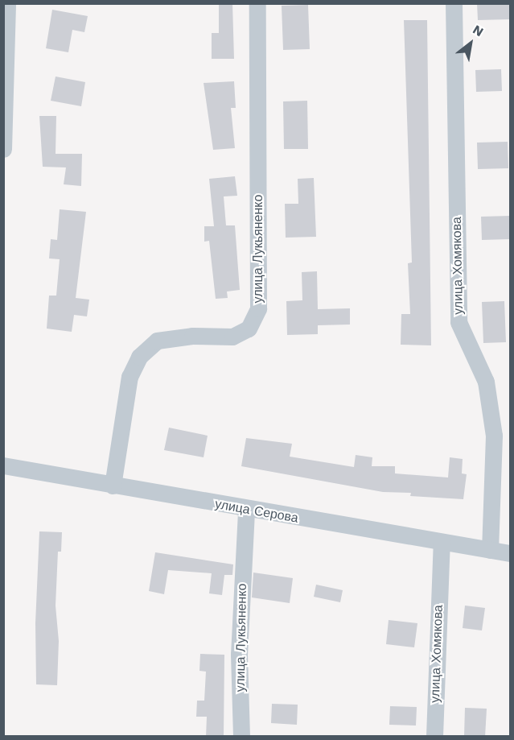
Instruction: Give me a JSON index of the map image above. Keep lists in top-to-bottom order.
{
  "streets": {
    "street": ["улица Лукьяненко", "улица Хомякова", "улица Серова"]
  },
  "crossings": [
    ["улица Лукьяненко", "улица Серова"],
    ["улица Хомякова", "улица Серова"]
  ],
  "north": "top right"
}
